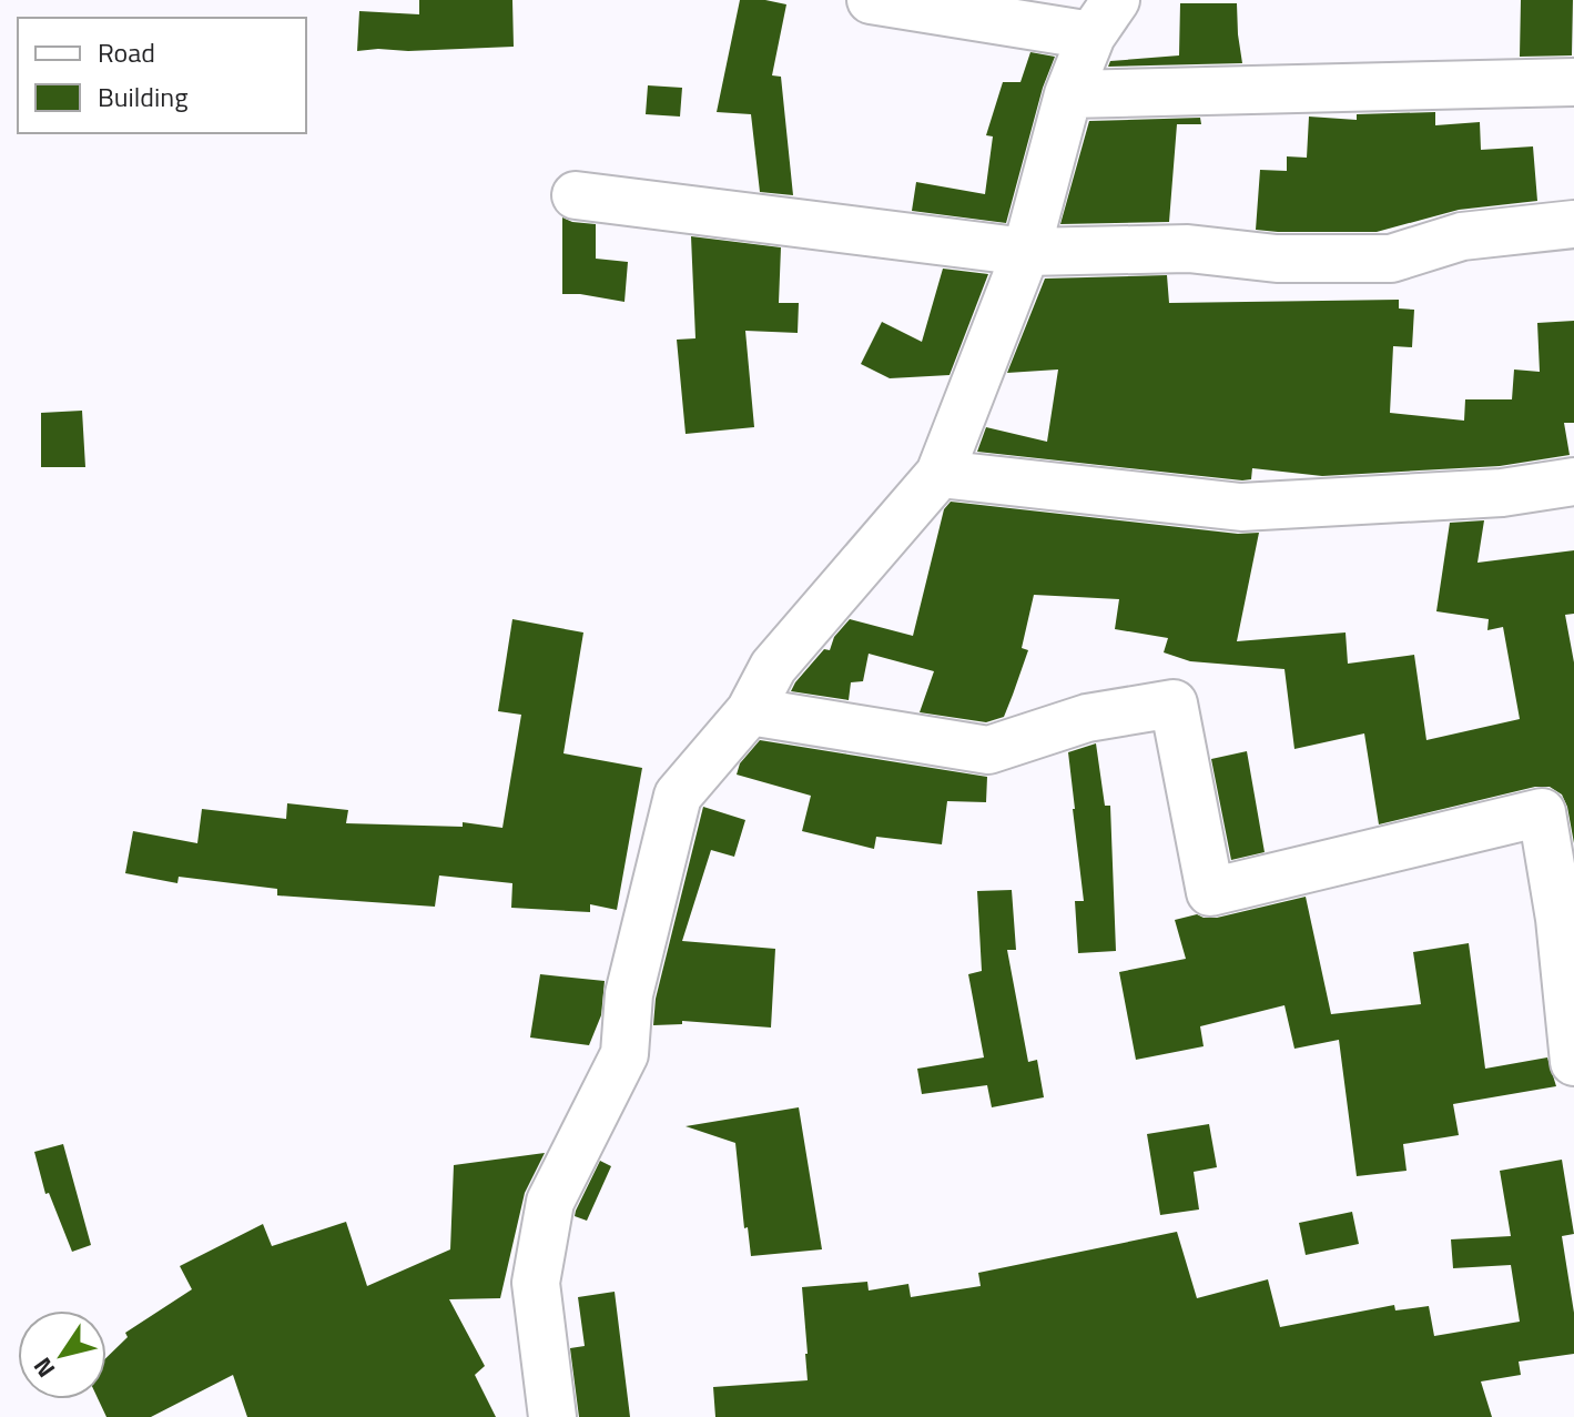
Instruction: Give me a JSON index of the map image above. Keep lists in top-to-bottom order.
{
  "legend": ["Road", "Building"],
  "north": "bottom left"
}
